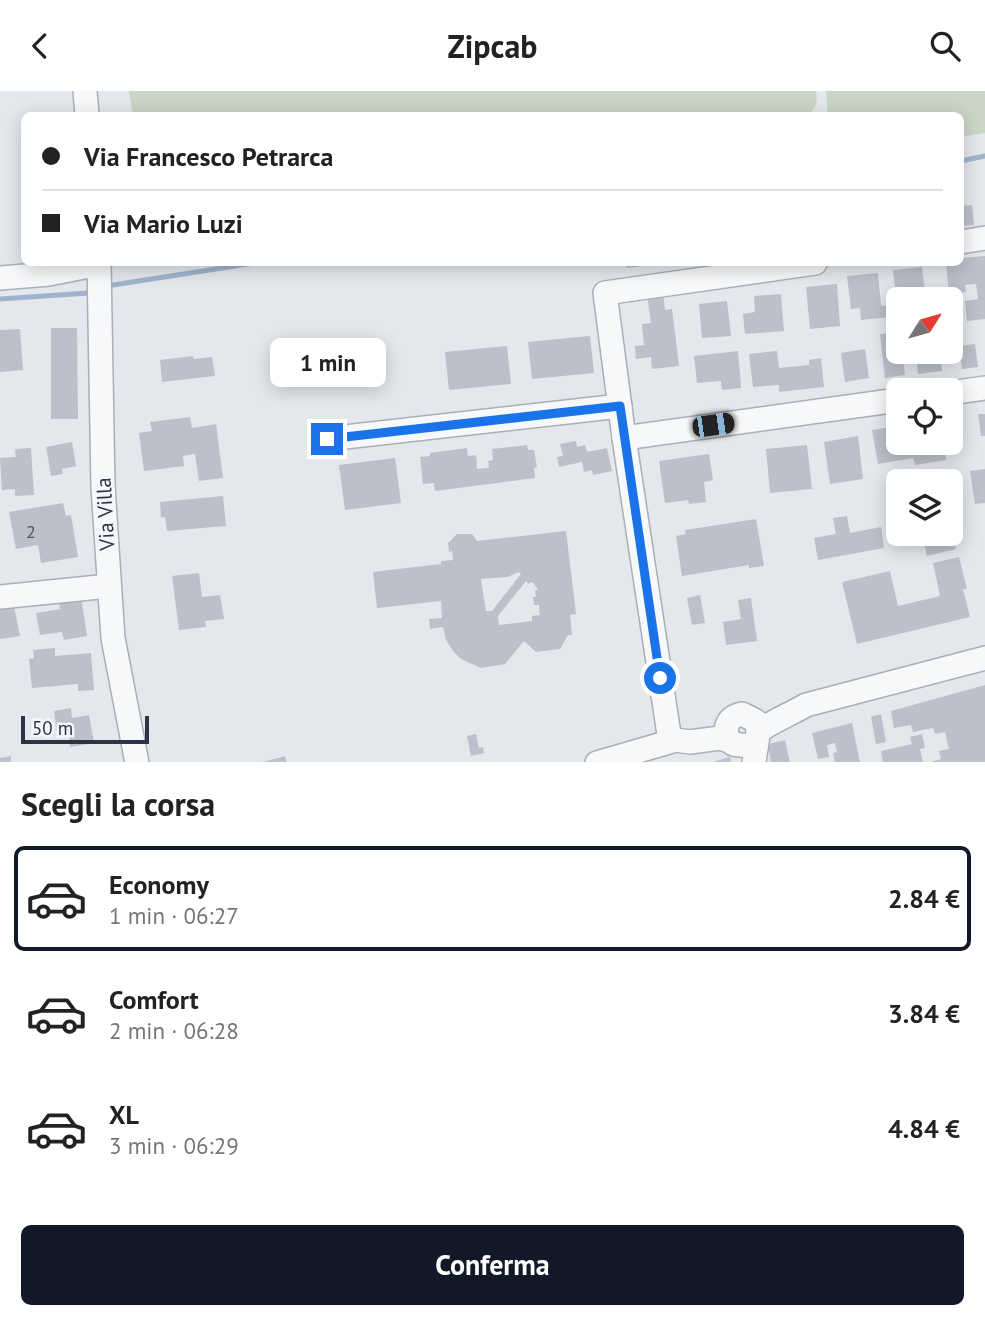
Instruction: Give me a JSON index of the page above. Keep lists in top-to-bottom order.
{
  "streets": {
    "street": ["Via Villa"]
  },
  "house_numbers": ["2"],
  "scale_bar": "50 m",
  "north": "top right",
  "page": {
    "header": "Zipcab",
    "banner": ["Via Francesco Petrarca", "Via Mario Luzi"],
    "bubble": "1 min",
    "scale": "50 m",
    "heading": "Scegli la corsa",
    "list": [
      {
        "name": "Economy",
        "note": "1 min · 06:27",
        "value": "2.84 €"
      },
      {
        "name": "Comfort",
        "note": "2 min · 06:28",
        "value": "3.84 €"
      },
      {
        "name": "XL",
        "note": "3 min · 06:29",
        "value": "4.84 €"
      }
    ],
    "buttons": "Conferma"
  }
}
